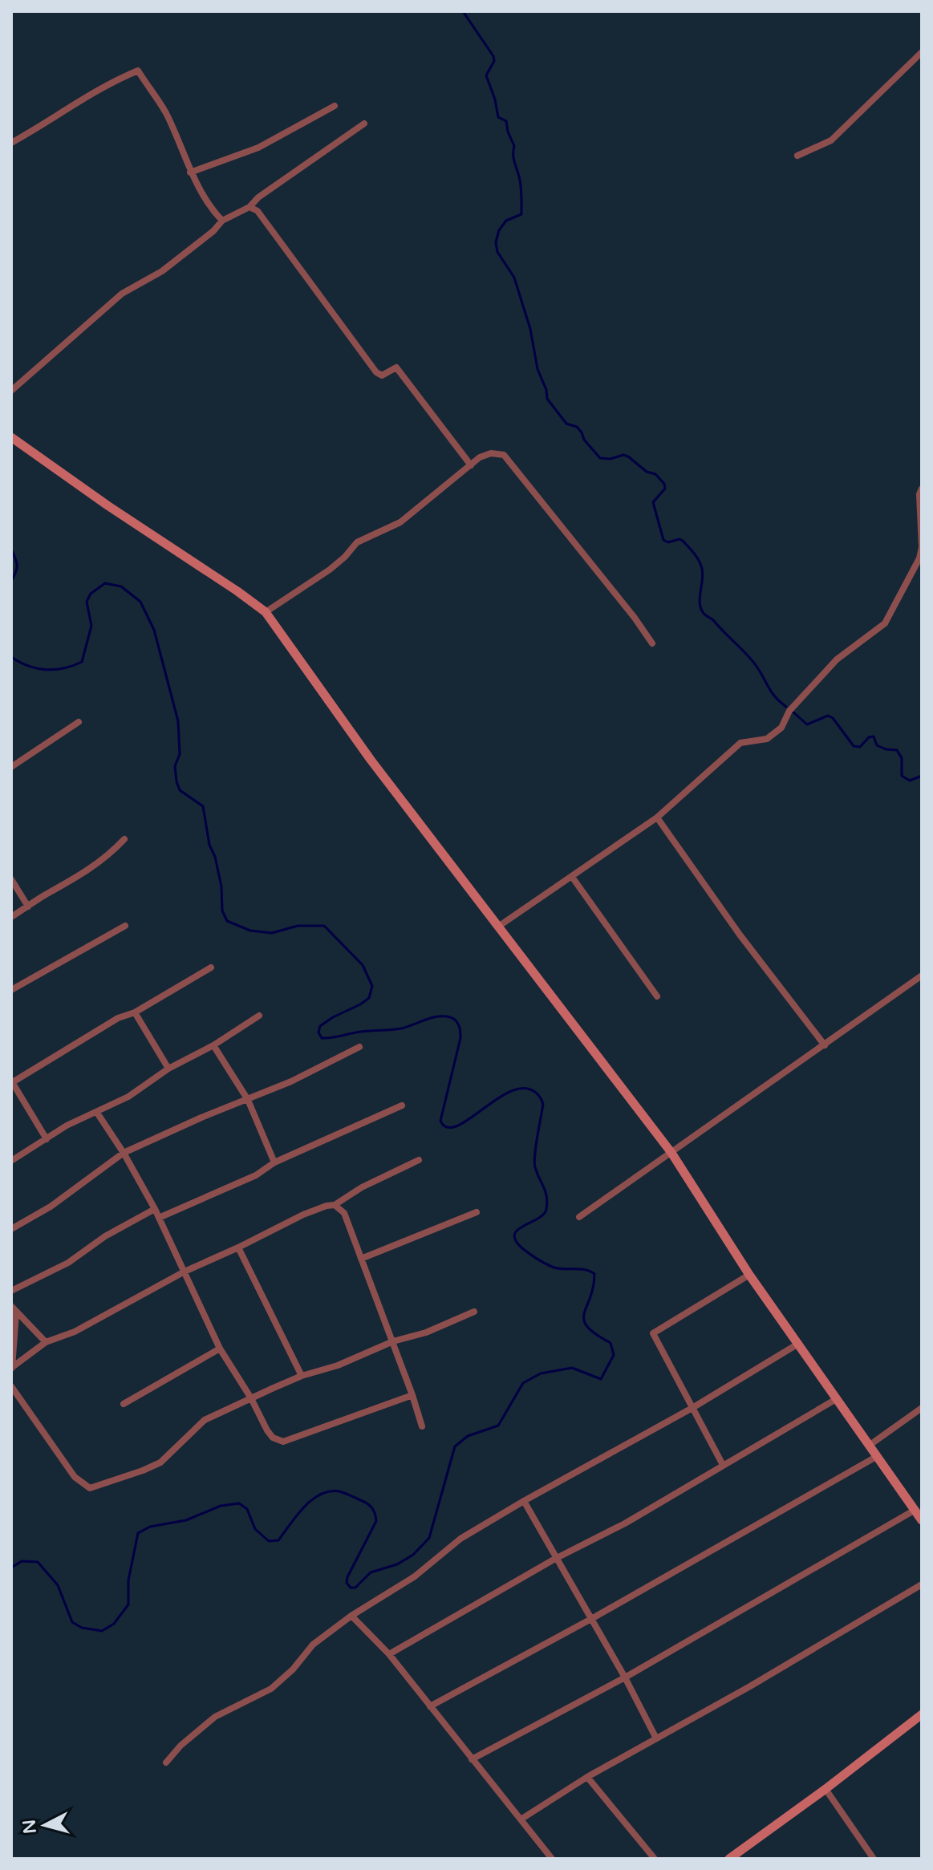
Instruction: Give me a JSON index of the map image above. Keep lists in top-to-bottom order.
{
  "north": "left"
}
